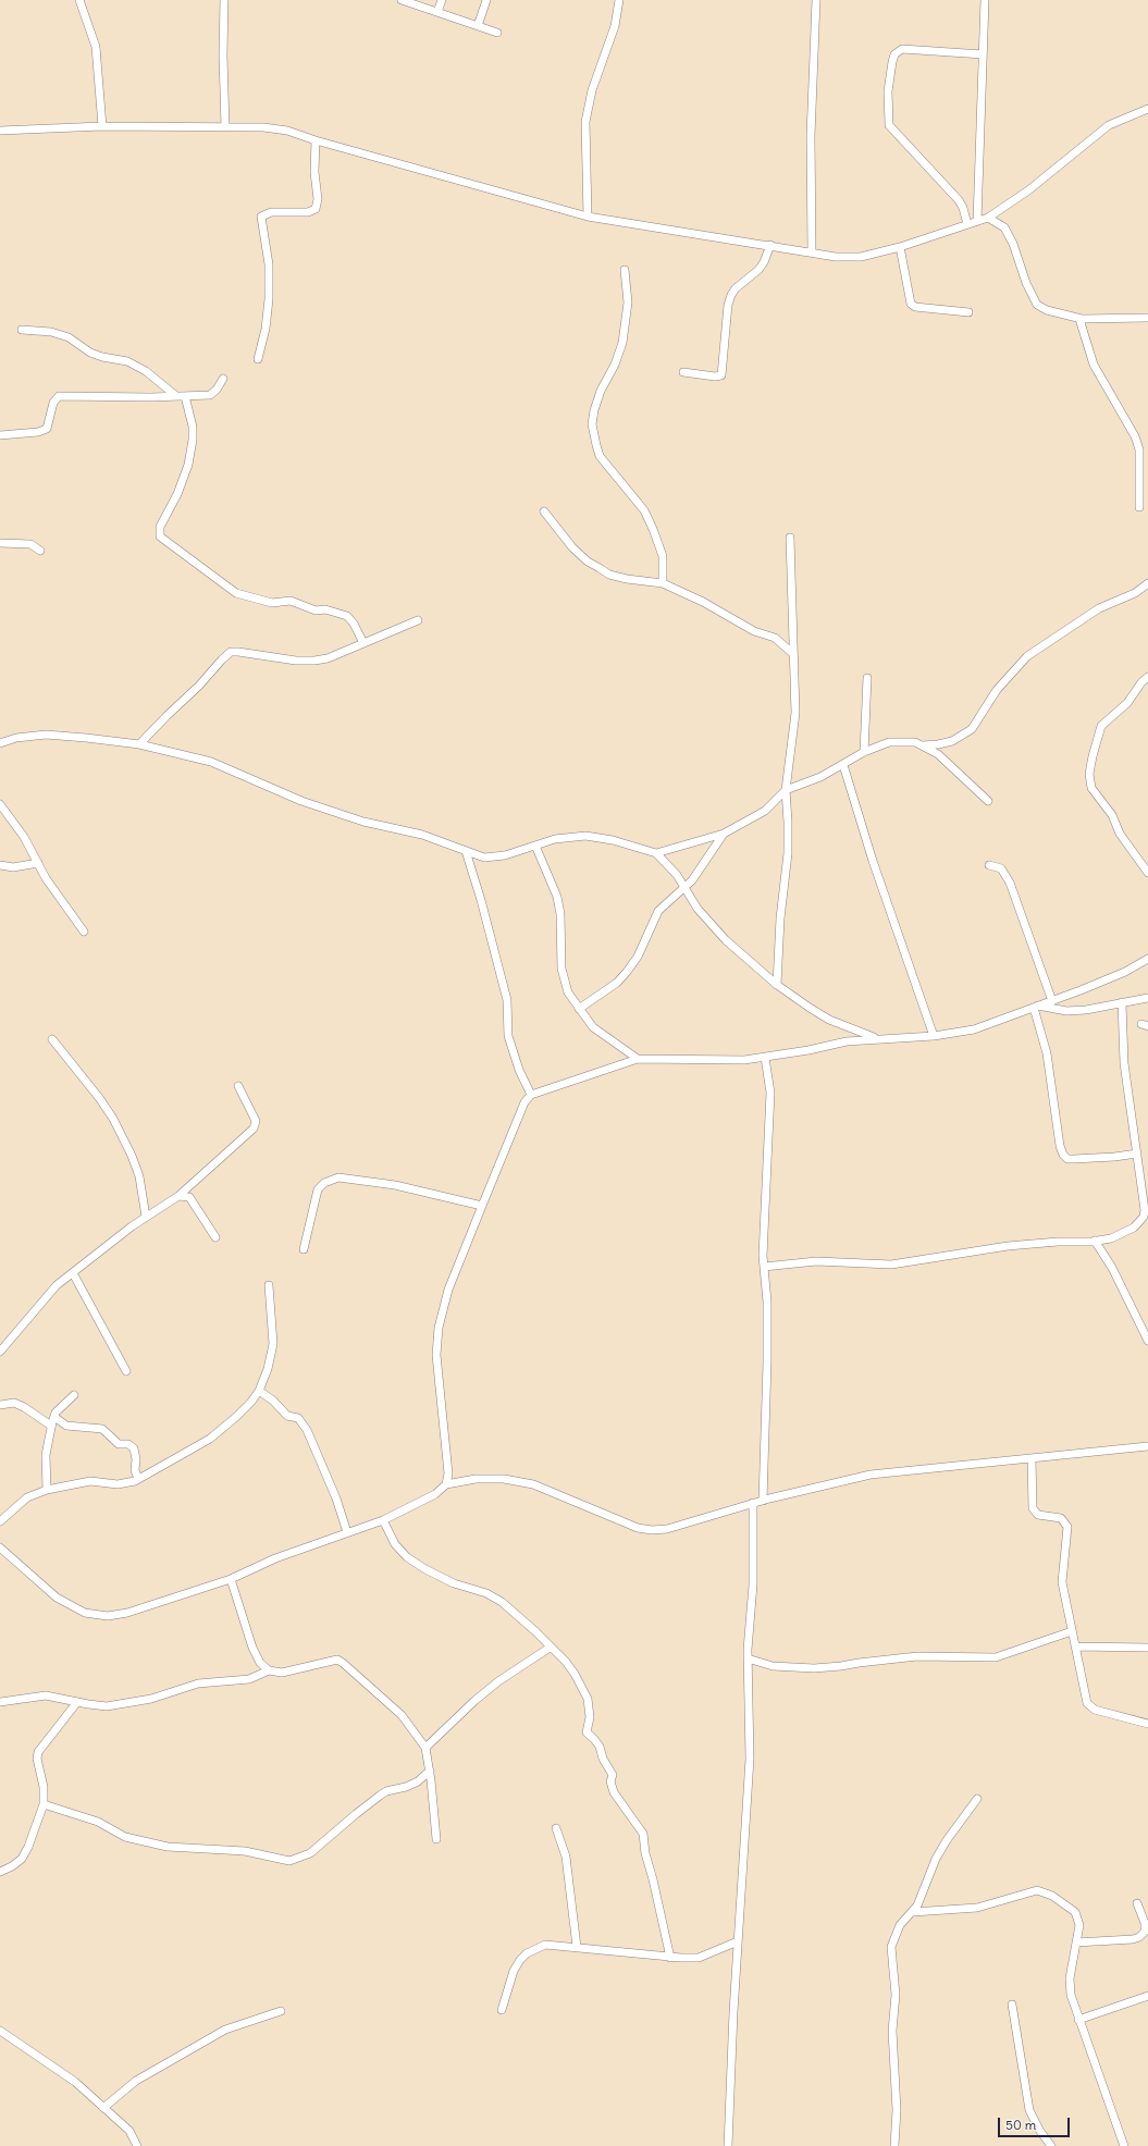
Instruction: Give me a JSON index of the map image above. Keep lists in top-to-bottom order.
{
  "scale_bar": "50 m"
}
